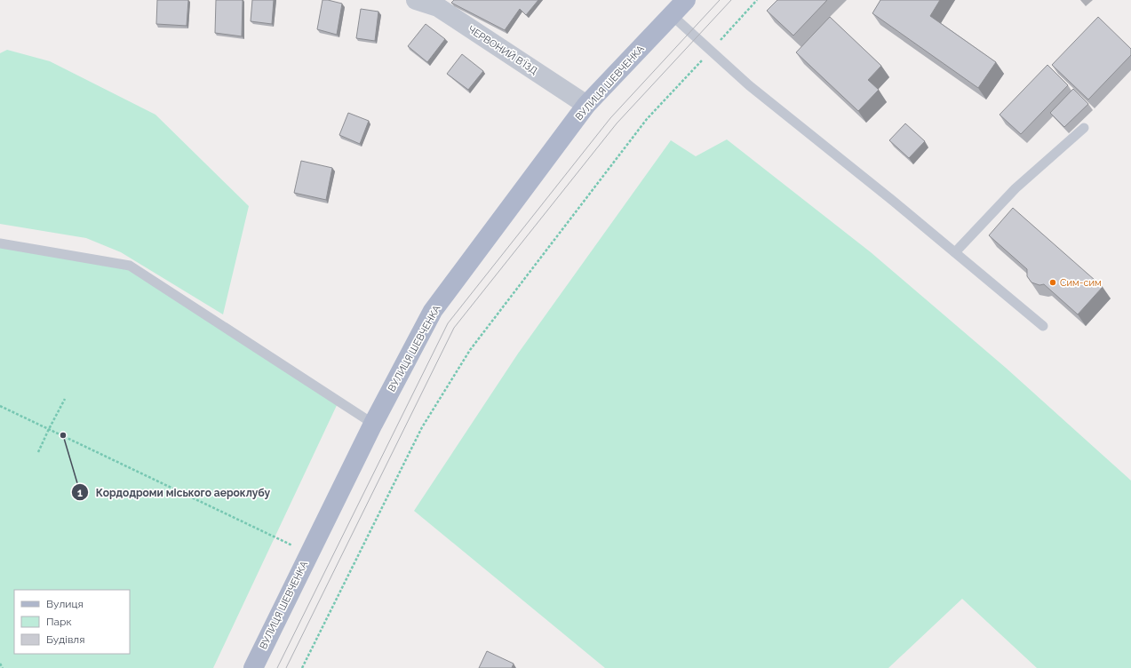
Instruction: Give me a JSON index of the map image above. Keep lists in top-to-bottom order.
{
  "streets": {
    "main road": ["ВУЛИЦЯ ШЕВЧЕНКА"],
    "street": ["ЧЕРВОНИЙ В’ЇЗД"]
  },
  "crossings": [
    ["ЧЕРВОНИЙ В’ЇЗД", "ВУЛИЦЯ ШЕВЧЕНКА"]
  ],
  "places": ["Сим-сим", "Кордодроми міського аероклубу"],
  "legend": ["Вулиця", "Парк", "Будівля"]
}
